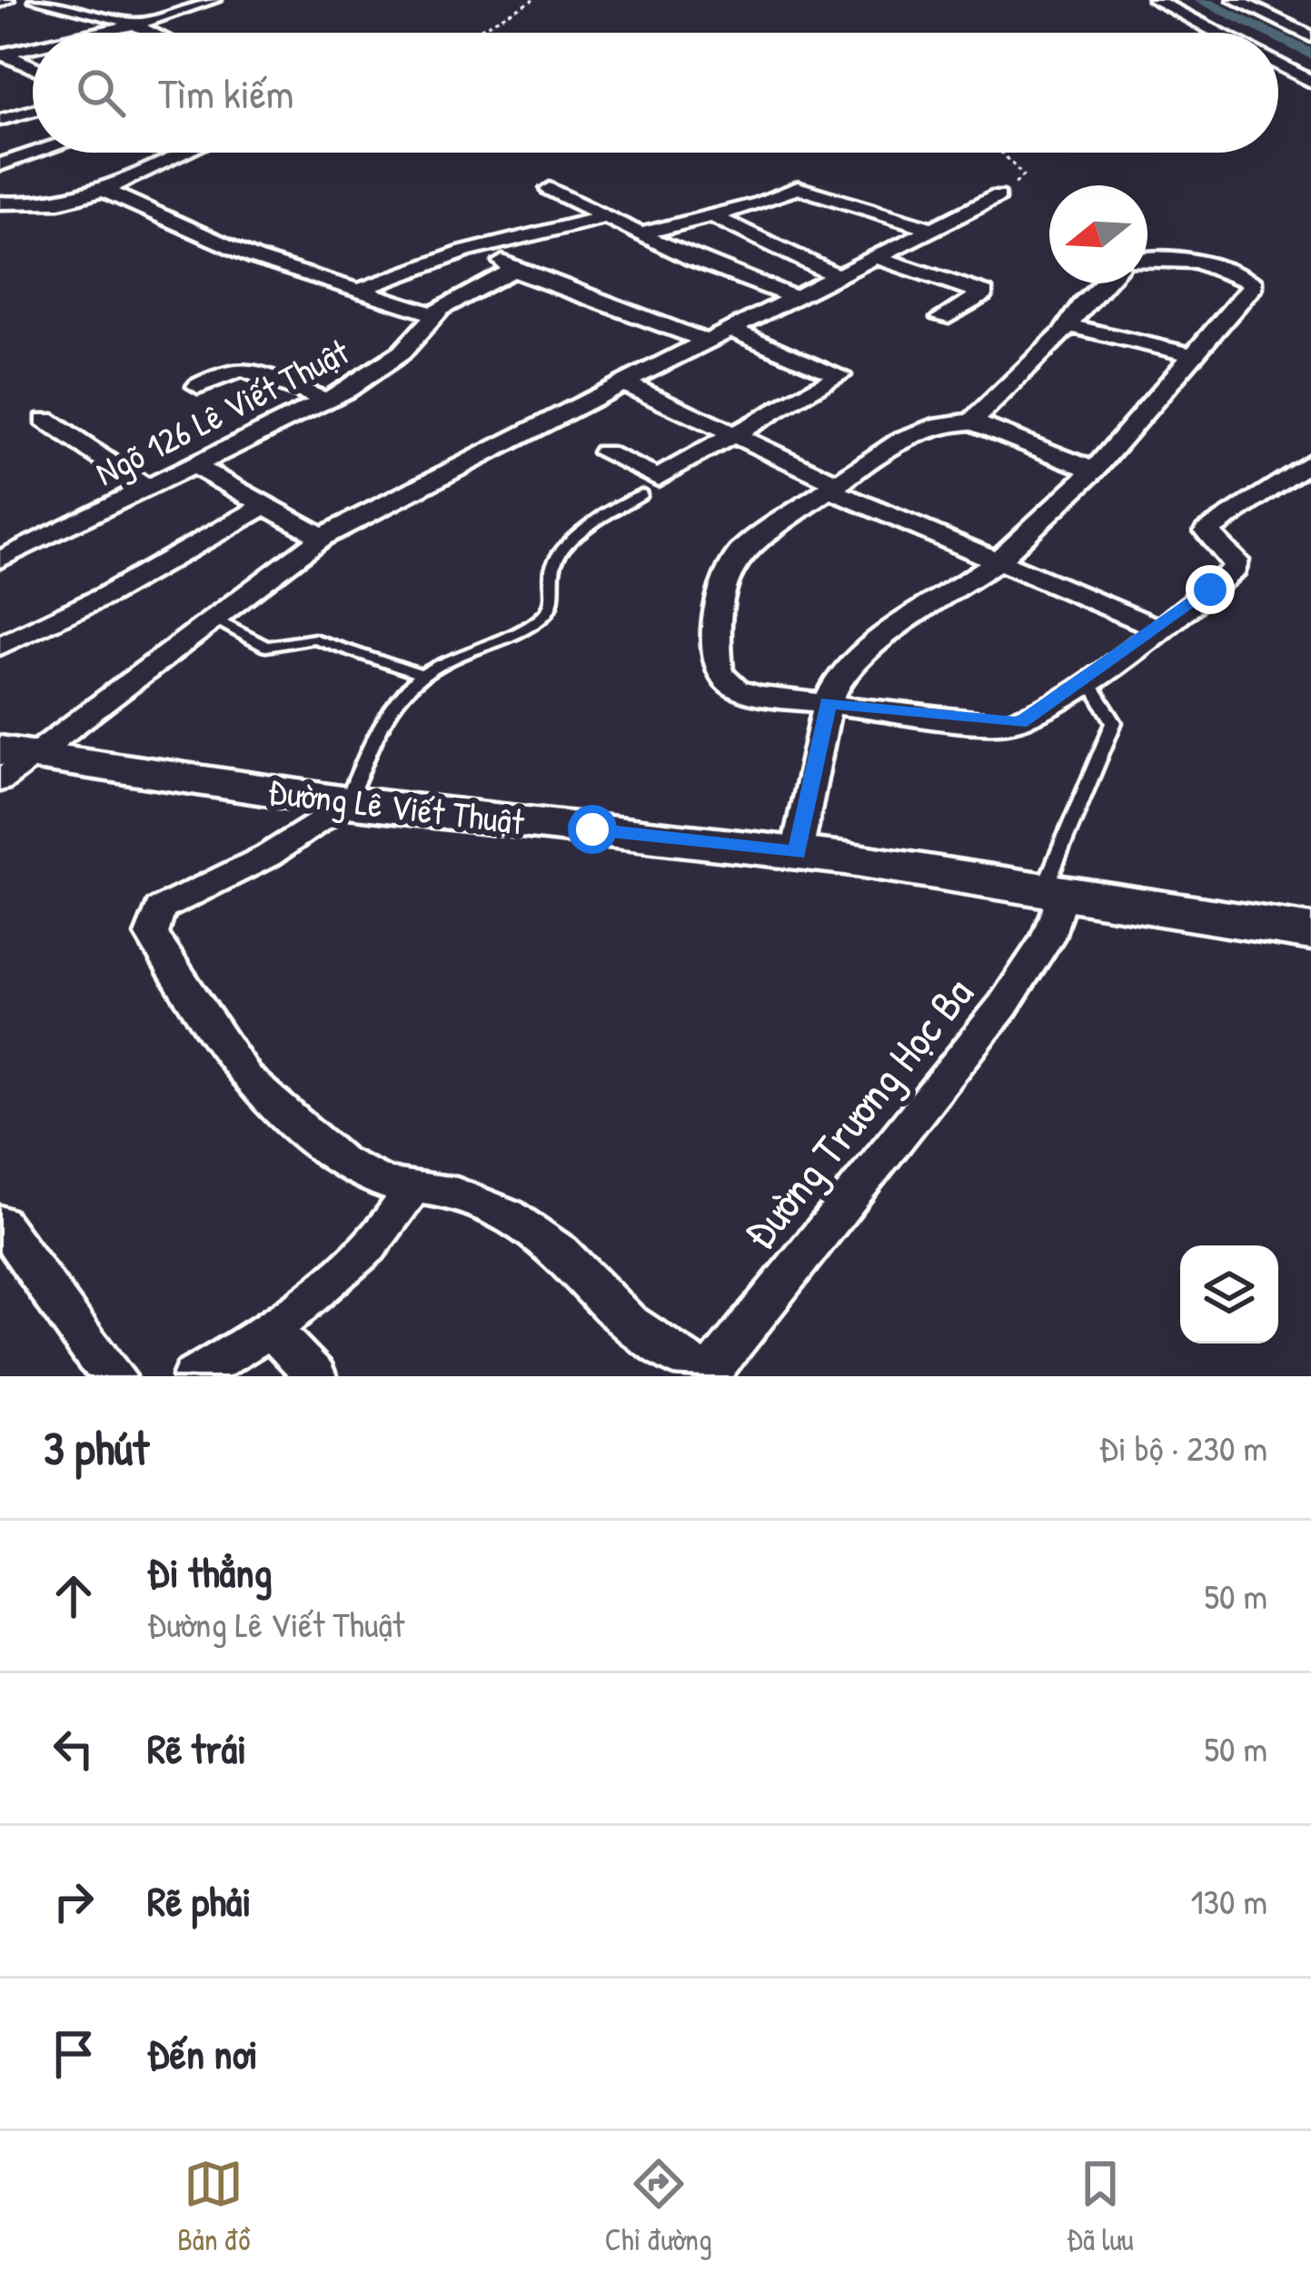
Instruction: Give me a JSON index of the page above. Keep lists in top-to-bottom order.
{
  "streets": {
    "main road": ["Đường Lê Viết Thuật"],
    "street": ["Ngõ 126 Lê Viết Thuật", "Đường Trương Học Ba"]
  },
  "crossings": [
    ["Đường Lê Viết Thuật", "Đường Trương Học Ba"]
  ],
  "north": "left",
  "page": {
    "search": "Tìm kiếm",
    "heading": ["3 phút", "Đi bộ · 230 m"],
    "list": [
      ["Đi thẳng", "Đường Lê Viết Thuật", "50 m"],
      ["Rẽ trái", "50 m"],
      ["Rẽ phải", "130 m"],
      "Đến nơi"
    ],
    "nav": ["Bản đồ", "Chỉ đường", "Đã lưu"]
  }
}
